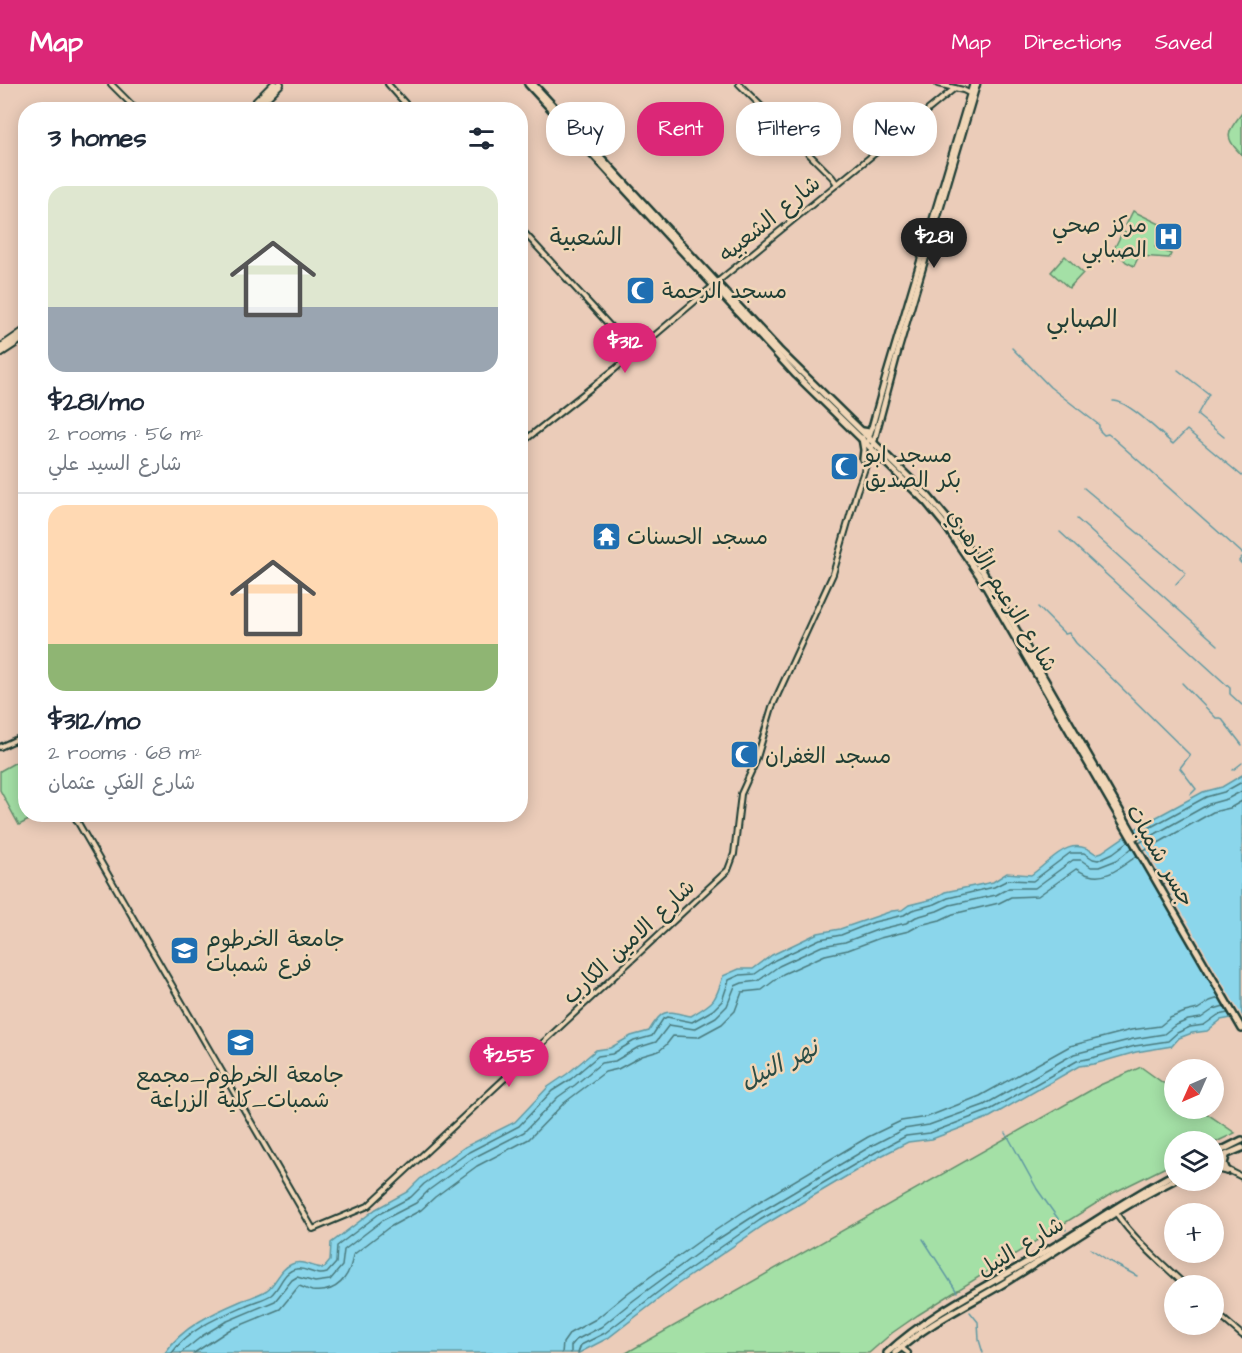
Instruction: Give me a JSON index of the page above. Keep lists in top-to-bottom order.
{
  "streets": {
    "main road": ["شارع الزعيم الأزهري", "جسر شمبات", "شارع النيل"],
    "street": ["شارع الشعبيه", "شارع الامين الكارب"]
  },
  "crossings": [
    ["شارع الشعبيه", "شارع الزعيم الأزهري"],
    ["شارع الزعيم الأزهري", "جسر شمبات"]
  ],
  "districts": ["الشعبية", "الصبابي"],
  "water": ["نهر النيل"],
  "places": {
    "hospital": ["مركز صحي الصبابي"],
    "mosque": ["مسجد الرحمة", "مسجد ابو بكر الصديق", "مسجد الغفران"],
    "temple": ["مسجد الحسنات"],
    "school or university": ["جامعة الخرطوم فرع شمبات", "جامعة الخرطوم_مجمع شمبات_كلية الزراعة"]
  },
  "north": "bottom left",
  "page": {
    "header": "Map",
    "nav": ["Map", "Directions", "Saved"],
    "chip": [
      "Buy",
      "Rent",
      "Filters",
      "New"
    ],
    "heading": "3 homes",
    "list": [
      {
        "name": "$281/mo",
        "note": "2 rooms · 56 m² · شارع السيد علي"
      },
      {
        "name": "$312/mo",
        "note": "2 rooms · 68 m² · شارع الفكي عثمان"
      }
    ],
    "price": ["$281", "$312", "$255"],
    "map_buttons": ["+", "−"]
  }
}
